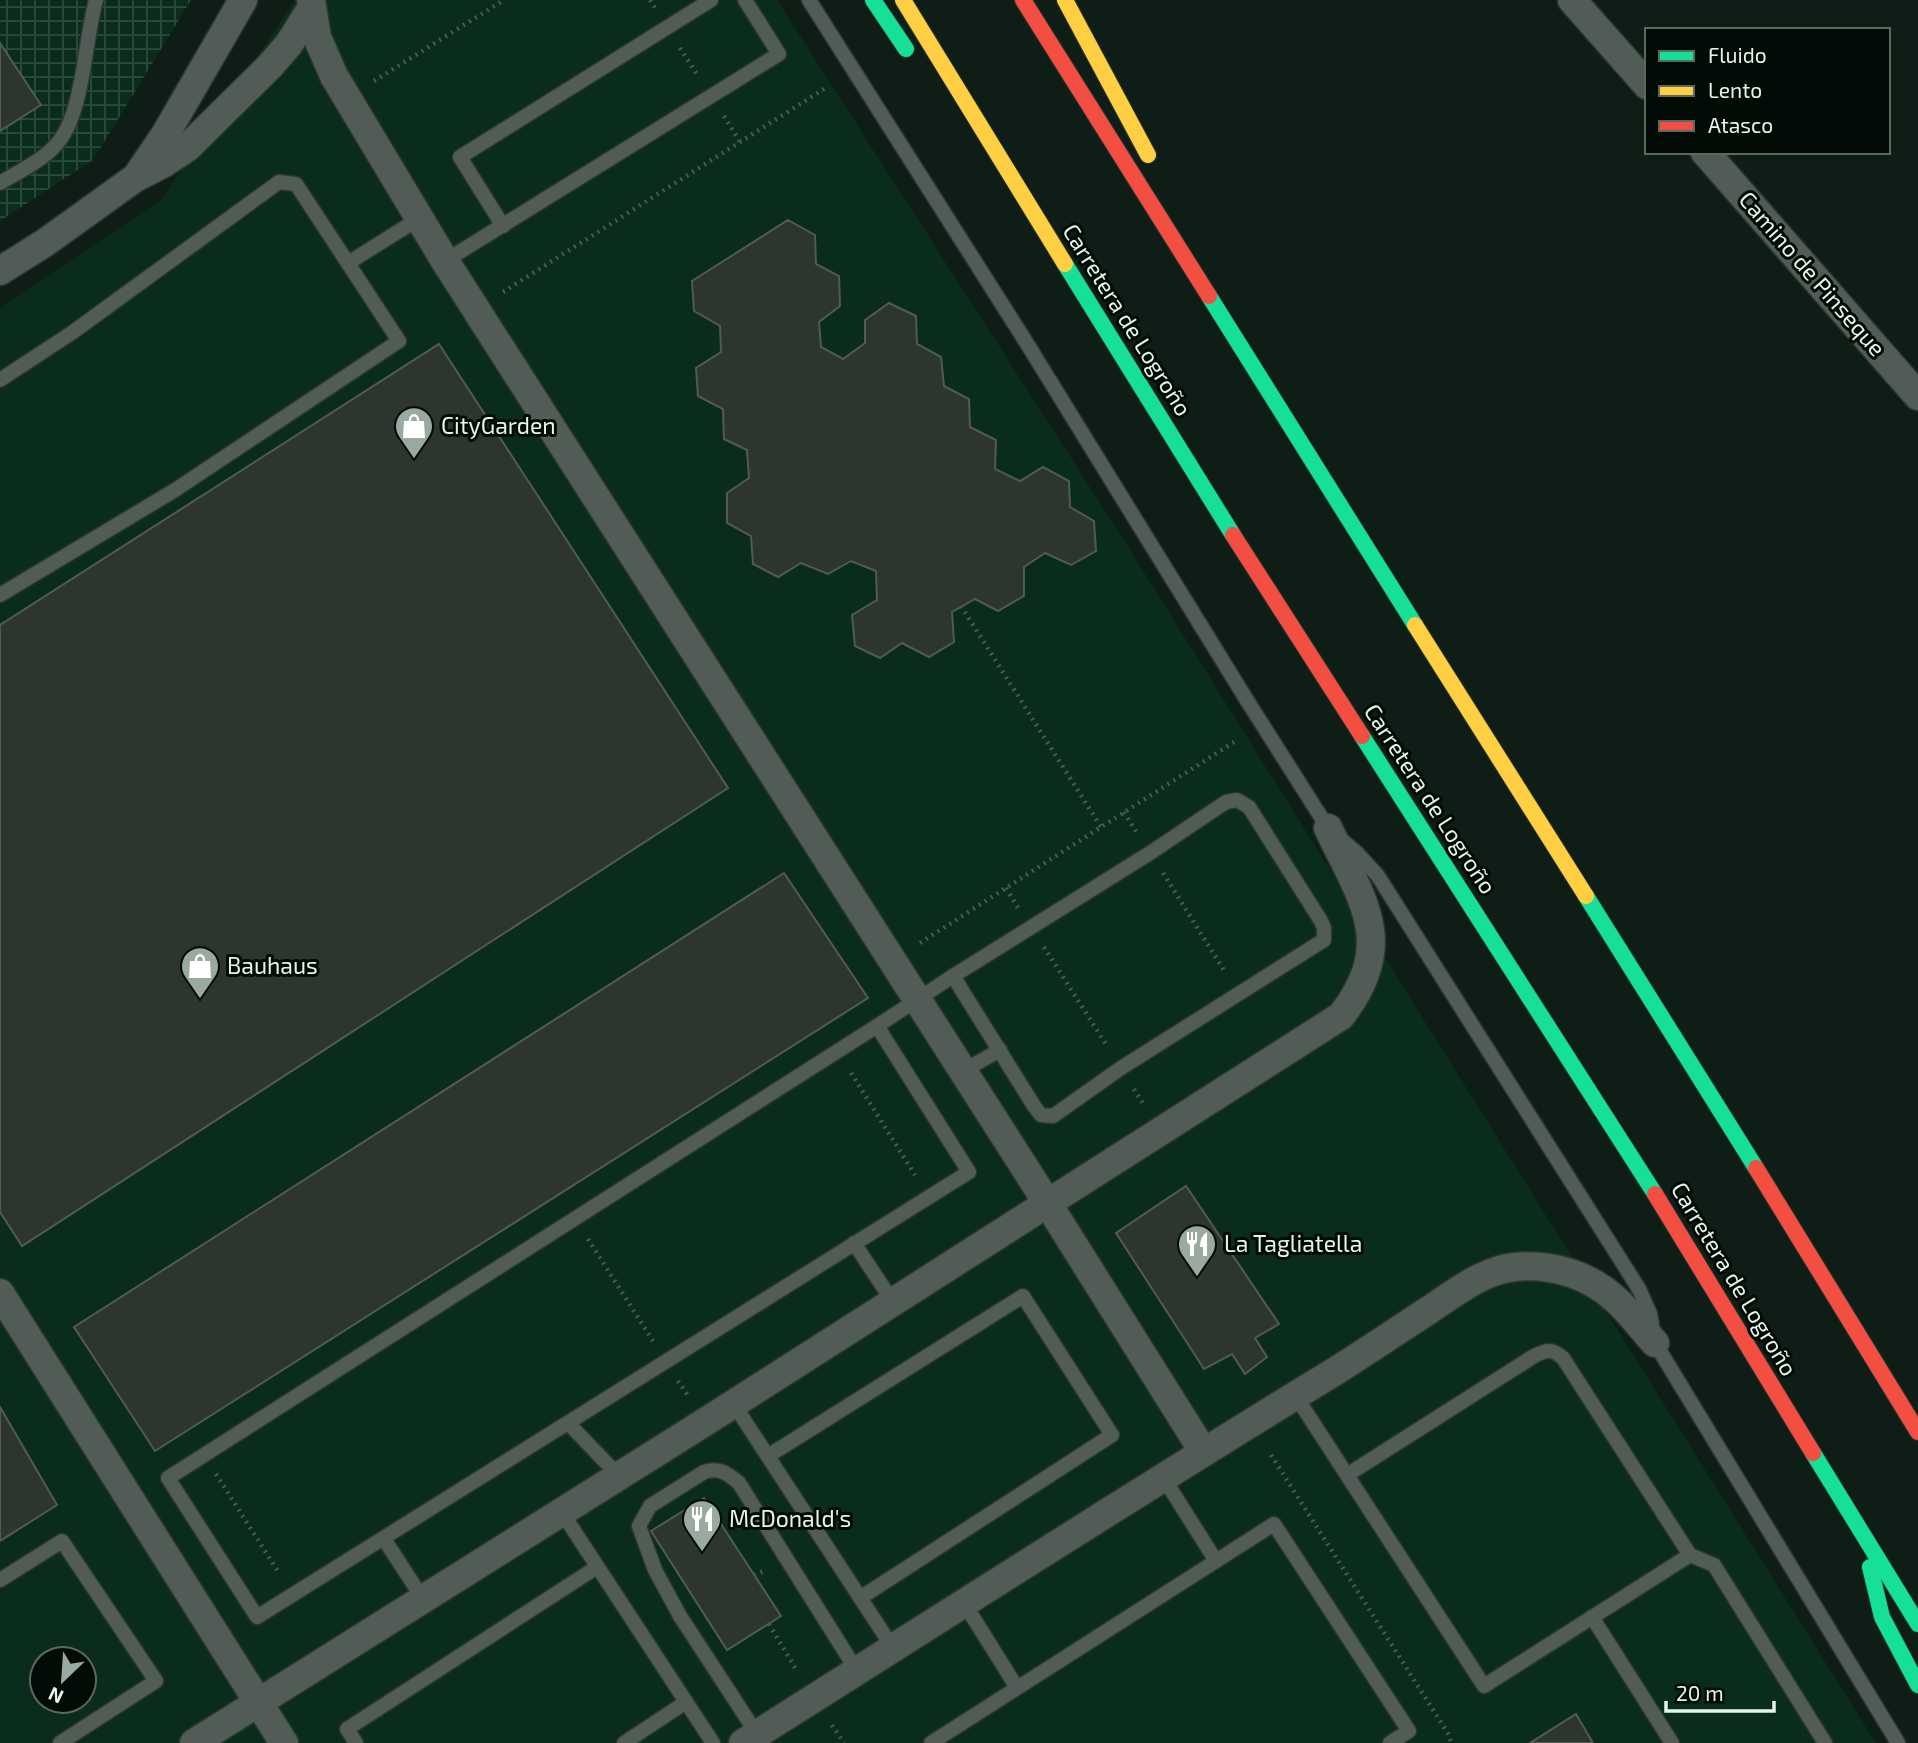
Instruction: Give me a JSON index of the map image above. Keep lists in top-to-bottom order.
{
  "streets": {
    "highway": ["Carretera de Logroño"],
    "street": ["Camino de Pinseque"]
  },
  "places": {
    "shop": ["CityGarden", "Bauhaus"],
    "restaurant": ["La Tagliatella", "McDonald's"]
  },
  "legend": ["Fluido", "Lento", "Atasco"],
  "scale_bar": "20 m",
  "north": "bottom left"
}
